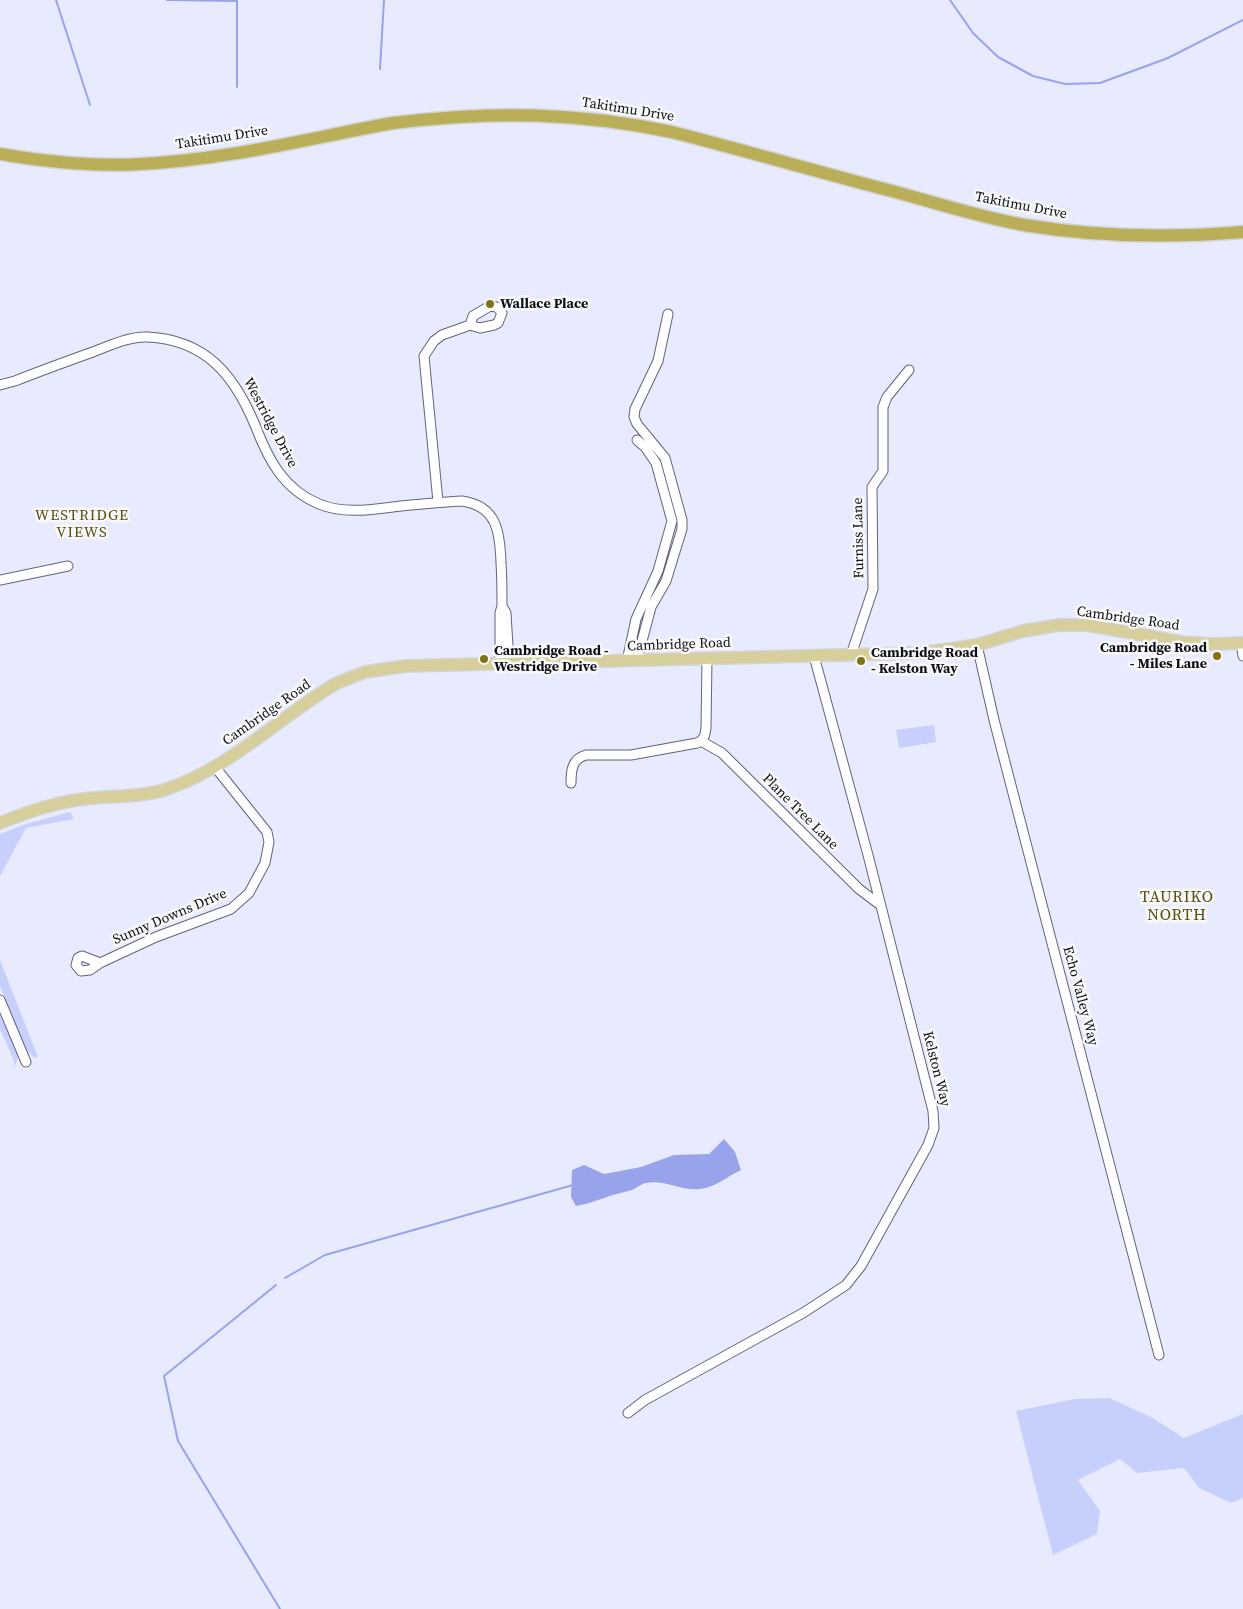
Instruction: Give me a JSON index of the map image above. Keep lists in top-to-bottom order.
{
  "streets": {
    "highway": ["Takitimu Drive"],
    "main road": ["Cambridge Road"],
    "street": [
      "Westridge Drive",
      "Furniss Lane",
      "Plane Tree Lane",
      "Sunny Downs Drive",
      "Echo Valley Way",
      "Kelston Way"
    ]
  },
  "crossings": [
    ["Westridge Drive", "Cambridge Road"],
    ["Furniss Lane", "Cambridge Road"],
    ["Cambridge Road", "Sunny Downs Drive"],
    ["Cambridge Road", "Echo Valley Way"],
    ["Cambridge Road", "Kelston Way"],
    ["Plane Tree Lane", "Kelston Way"]
  ],
  "districts": ["WESTRIDGE VIEWS", "TAURIKO NORTH"],
  "places": [
    "Wallace Place",
    "Cambridge Road - Miles Lane",
    "Cambridge Road - Westridge Drive",
    "Cambridge Road - Kelston Way"
  ]
}
